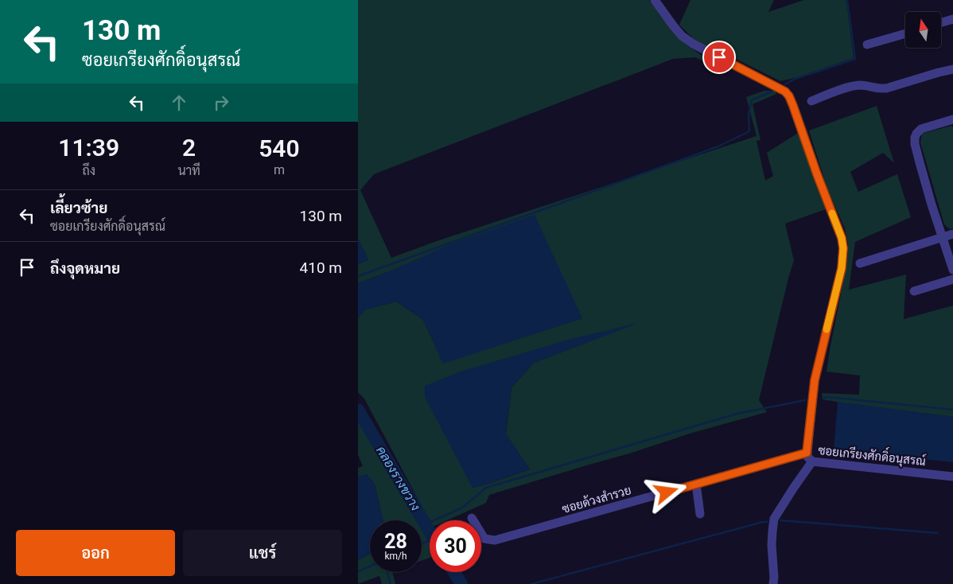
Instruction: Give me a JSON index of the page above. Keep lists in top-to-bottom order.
{
  "streets": {
    "street": ["ซอยเกรียงศักดิ์อนุสรณ์", "ซอยด้วงสำรวย"]
  },
  "crossings": [
    ["ซอยเกรียงศักดิ์อนุสรณ์", "ซอยด้วงสำรวย"]
  ],
  "water": ["คลองรางขวาง"],
  "north": "top",
  "page": {
    "turn": ["130 m", "ซอยเกรียงศักดิ์อนุสรณ์"],
    "eta": [
      "11:39",
      "ถึง",
      "2",
      "นาที",
      "540",
      "m"
    ],
    "list": [
      {
        "name": "เลี้ยวซ้าย",
        "note": "ซอยเกรียงศักดิ์อนุสรณ์",
        "value": "130 m"
      },
      {
        "name": "ถึงจุดหมาย",
        "value": "410 m"
      }
    ],
    "speed": "28 km/h",
    "limit": "30",
    "buttons": ["ออก", "แชร์"]
  }
}
